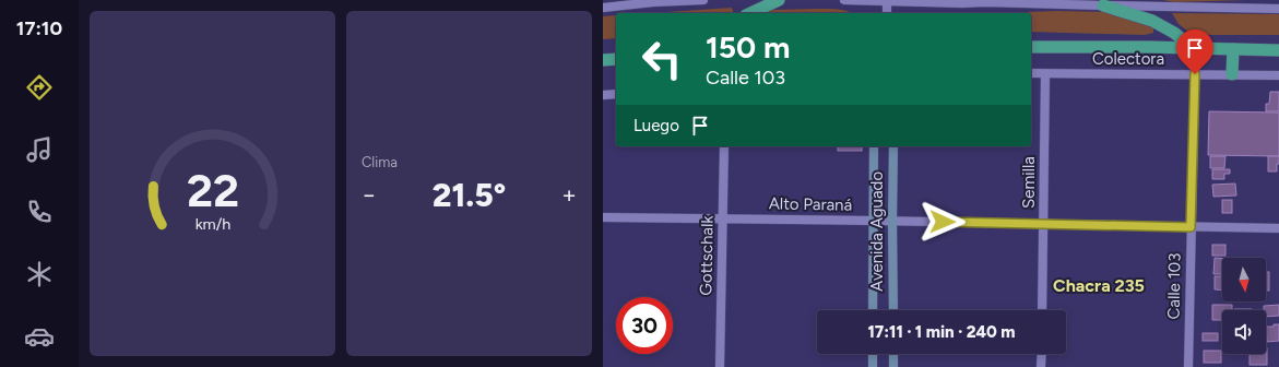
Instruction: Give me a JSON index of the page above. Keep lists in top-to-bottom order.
{
  "streets": {
    "main road": ["Avenida Aguado"],
    "street": [
      "Colectora",
      "Semilla",
      "Alto Paraná",
      "Gottschalk",
      "Calle 103"
    ]
  },
  "crossings": [
    ["Colectora", "Semilla"],
    ["Colectora", "Calle 103"],
    ["Semilla", "Alto Paraná"],
    ["Alto Paraná", "Avenida Aguado"],
    ["Alto Paraná", "Gottschalk"],
    ["Alto Paraná", "Calle 103"]
  ],
  "districts": ["Chacra 235"],
  "north": "bottom",
  "page": {
    "tabs": "17:10",
    "tile": "Clima",
    "turn": ["150 m", "Calle 103"],
    "then": "Luego",
    "heat": ["−", "21.5°", "+"],
    "limit": "30",
    "trip": "17:11 · 1 min · 240 m",
    "gauge": ["22", "km/h"]
  }
}
